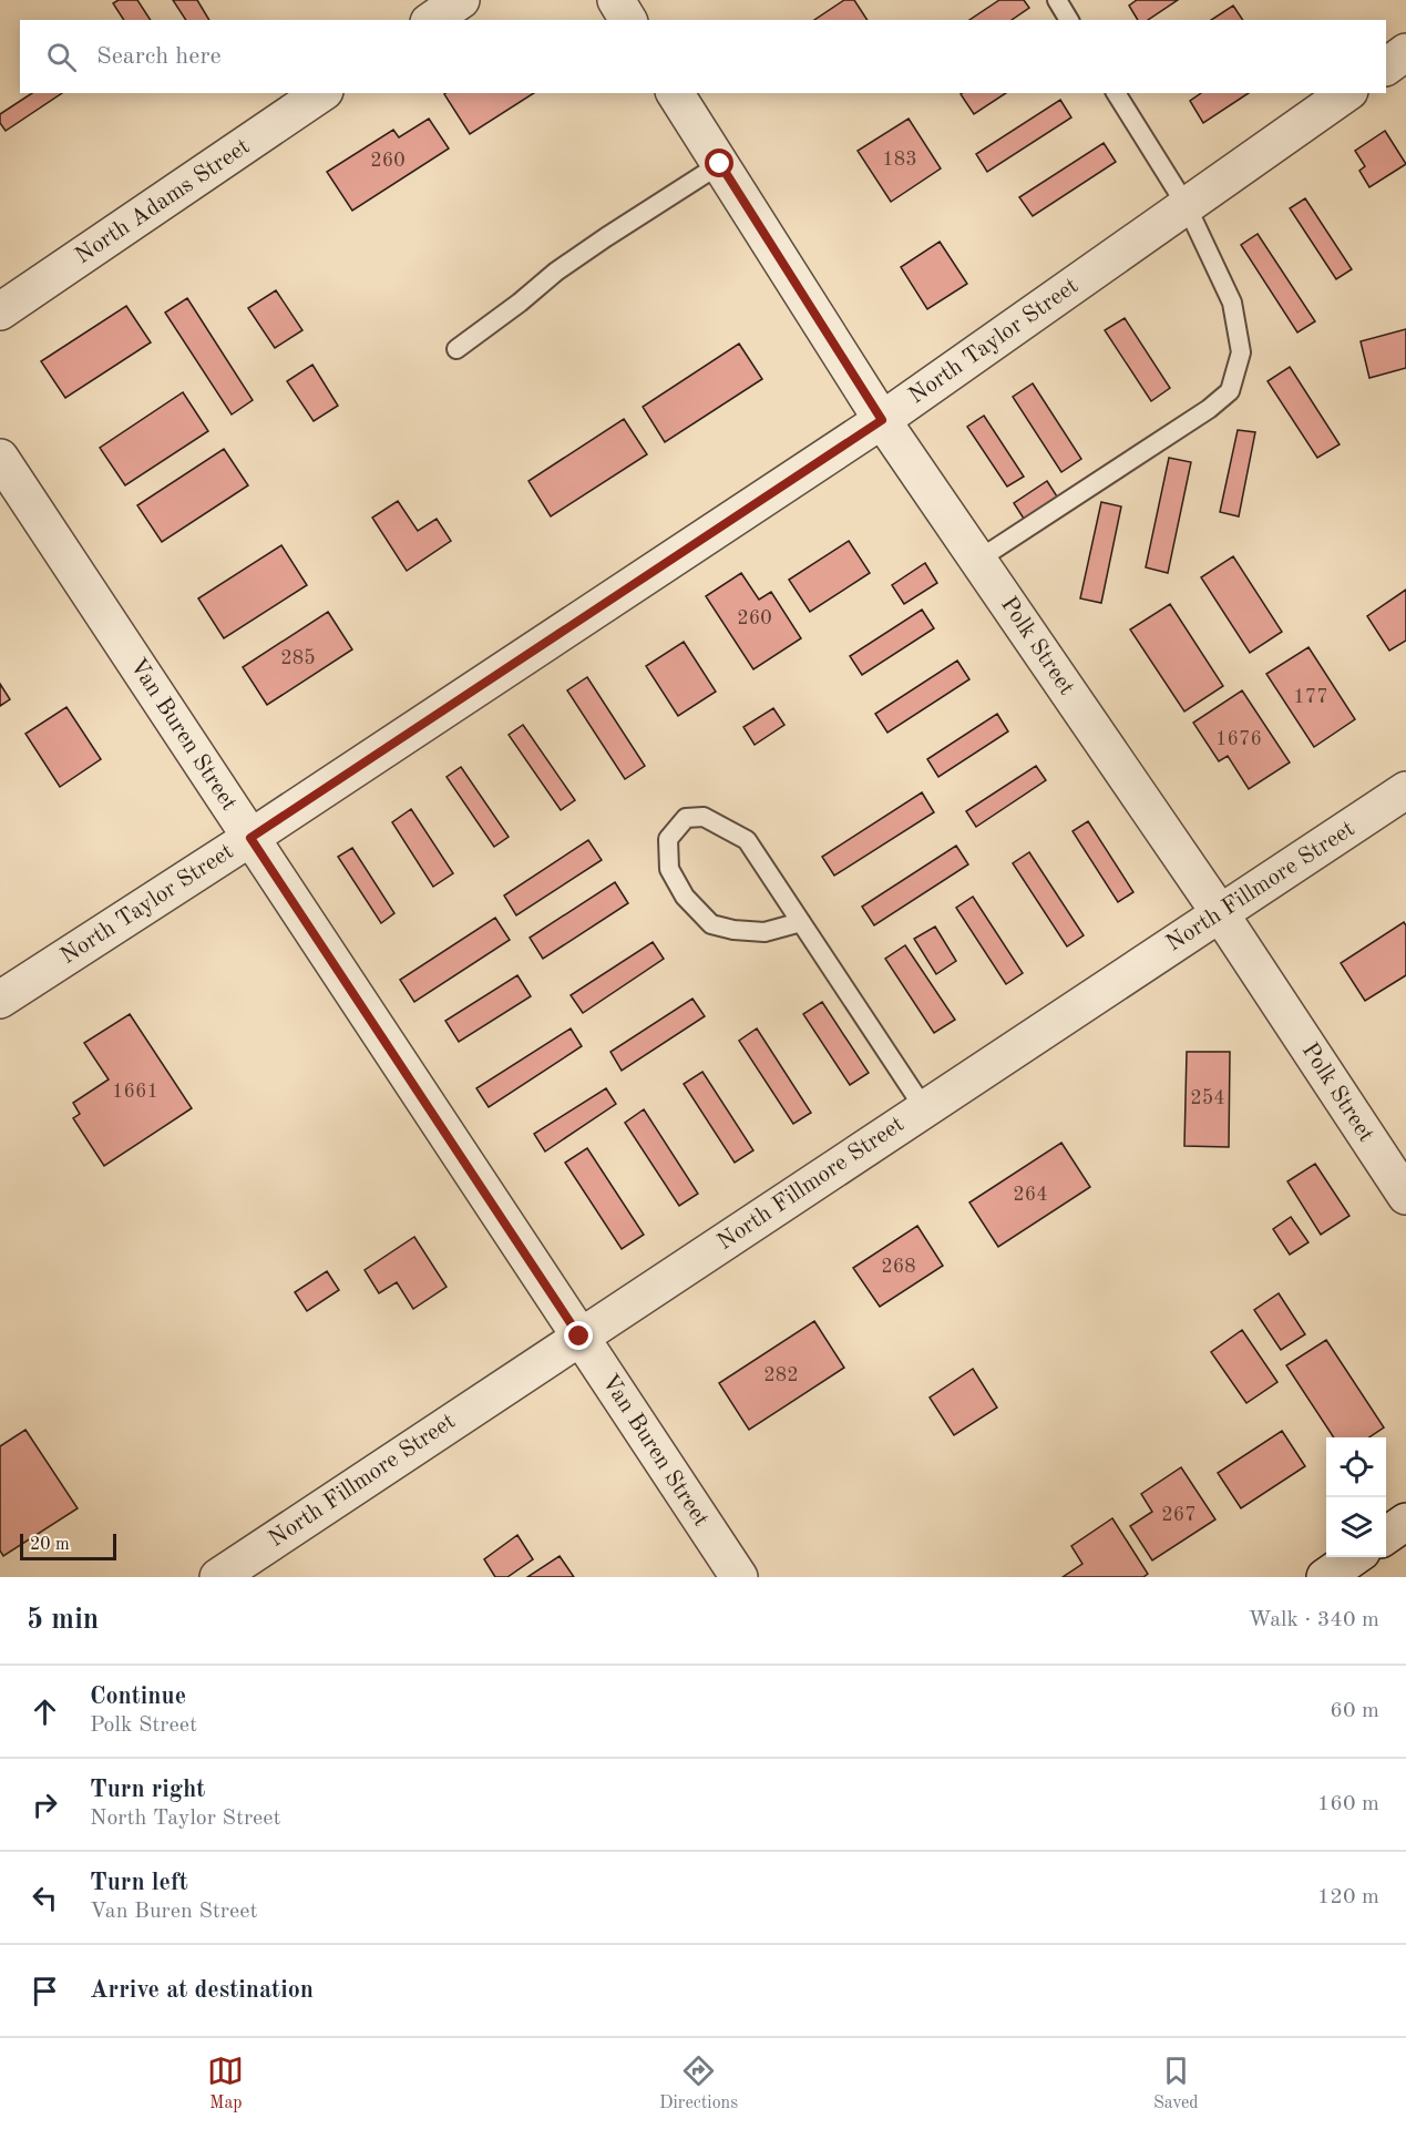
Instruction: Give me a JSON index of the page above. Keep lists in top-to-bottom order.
{
  "streets": {
    "street": [
      "North Adams Street",
      "North Taylor Street",
      "Polk Street",
      "Van Buren Street",
      "North Fillmore Street"
    ]
  },
  "crossings": [
    ["North Taylor Street", "Polk Street"],
    ["North Taylor Street", "Van Buren Street"],
    ["Polk Street", "North Fillmore Street"],
    ["Van Buren Street", "North Fillmore Street"]
  ],
  "house_numbers": [
    "183",
    "260",
    "260",
    "285",
    "177",
    "1676",
    "1661",
    "254",
    "264",
    "268",
    "282",
    "267"
  ],
  "scale_bar": "20 m",
  "page": {
    "search": "Search here",
    "scale": "20 m",
    "heading": ["5 min", "Walk · 340 m"],
    "list": [
      ["Continue", "Polk Street", "60 m"],
      ["Turn right", "North Taylor Street", "160 m"],
      ["Turn left", "Van Buren Street", "120 m"],
      "Arrive at destination"
    ],
    "nav": ["Map", "Directions", "Saved"]
  }
}
